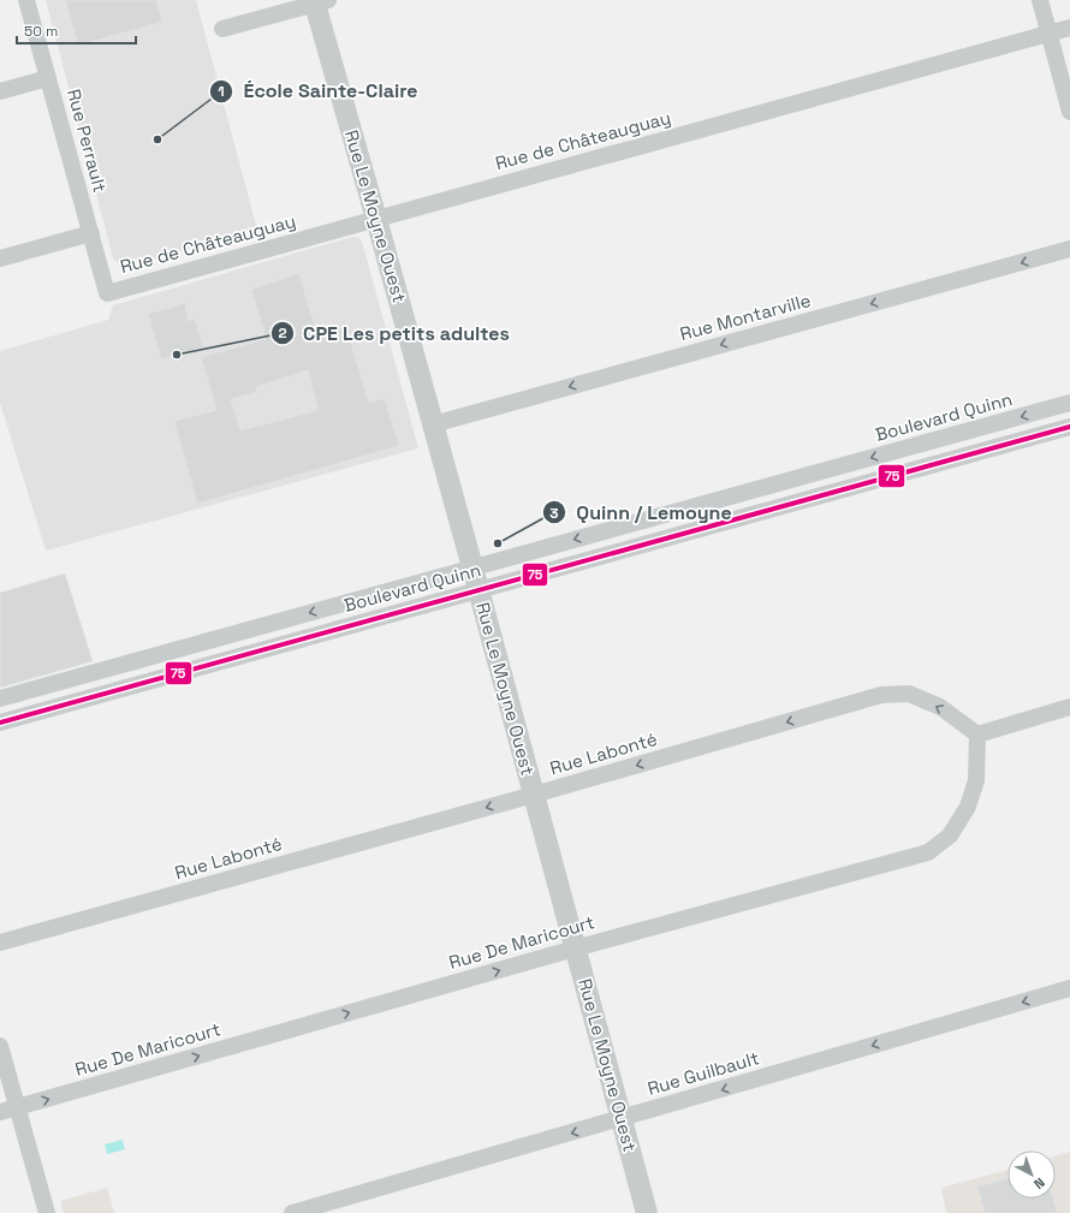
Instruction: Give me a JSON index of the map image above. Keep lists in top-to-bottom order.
{
  "streets": {
    "street": [
      "Rue Perrault",
      "Rue de Châteauguay",
      "Rue Le Moyne Ouest",
      "Rue Montarville",
      "Boulevard Quinn",
      "Rue Labonté",
      "Rue De Maricourt",
      "Rue Guilbault"
    ]
  },
  "crossings": [
    ["Rue Perrault", "Rue de Châteauguay"],
    ["Rue de Châteauguay", "Rue Le Moyne Ouest"],
    ["Rue Le Moyne Ouest", "Rue Montarville"],
    ["Rue Le Moyne Ouest", "Boulevard Quinn"],
    ["Rue Le Moyne Ouest", "Rue Labonté"],
    ["Rue Le Moyne Ouest", "Rue De Maricourt"],
    ["Rue Le Moyne Ouest", "Rue Guilbault"],
    ["Rue Labonté", "Rue De Maricourt"]
  ],
  "one_way": [
    "Rue Montarville",
    "Rue Labonté",
    "Rue De Maricourt",
    "Rue Guilbault"
  ],
  "places": ["École Sainte-Claire", "CPE Les petits adultes", "Quinn / Lemoyne"],
  "lines": ["transit line 75"],
  "scale_bar": "50 m",
  "north": "bottom right"
}
